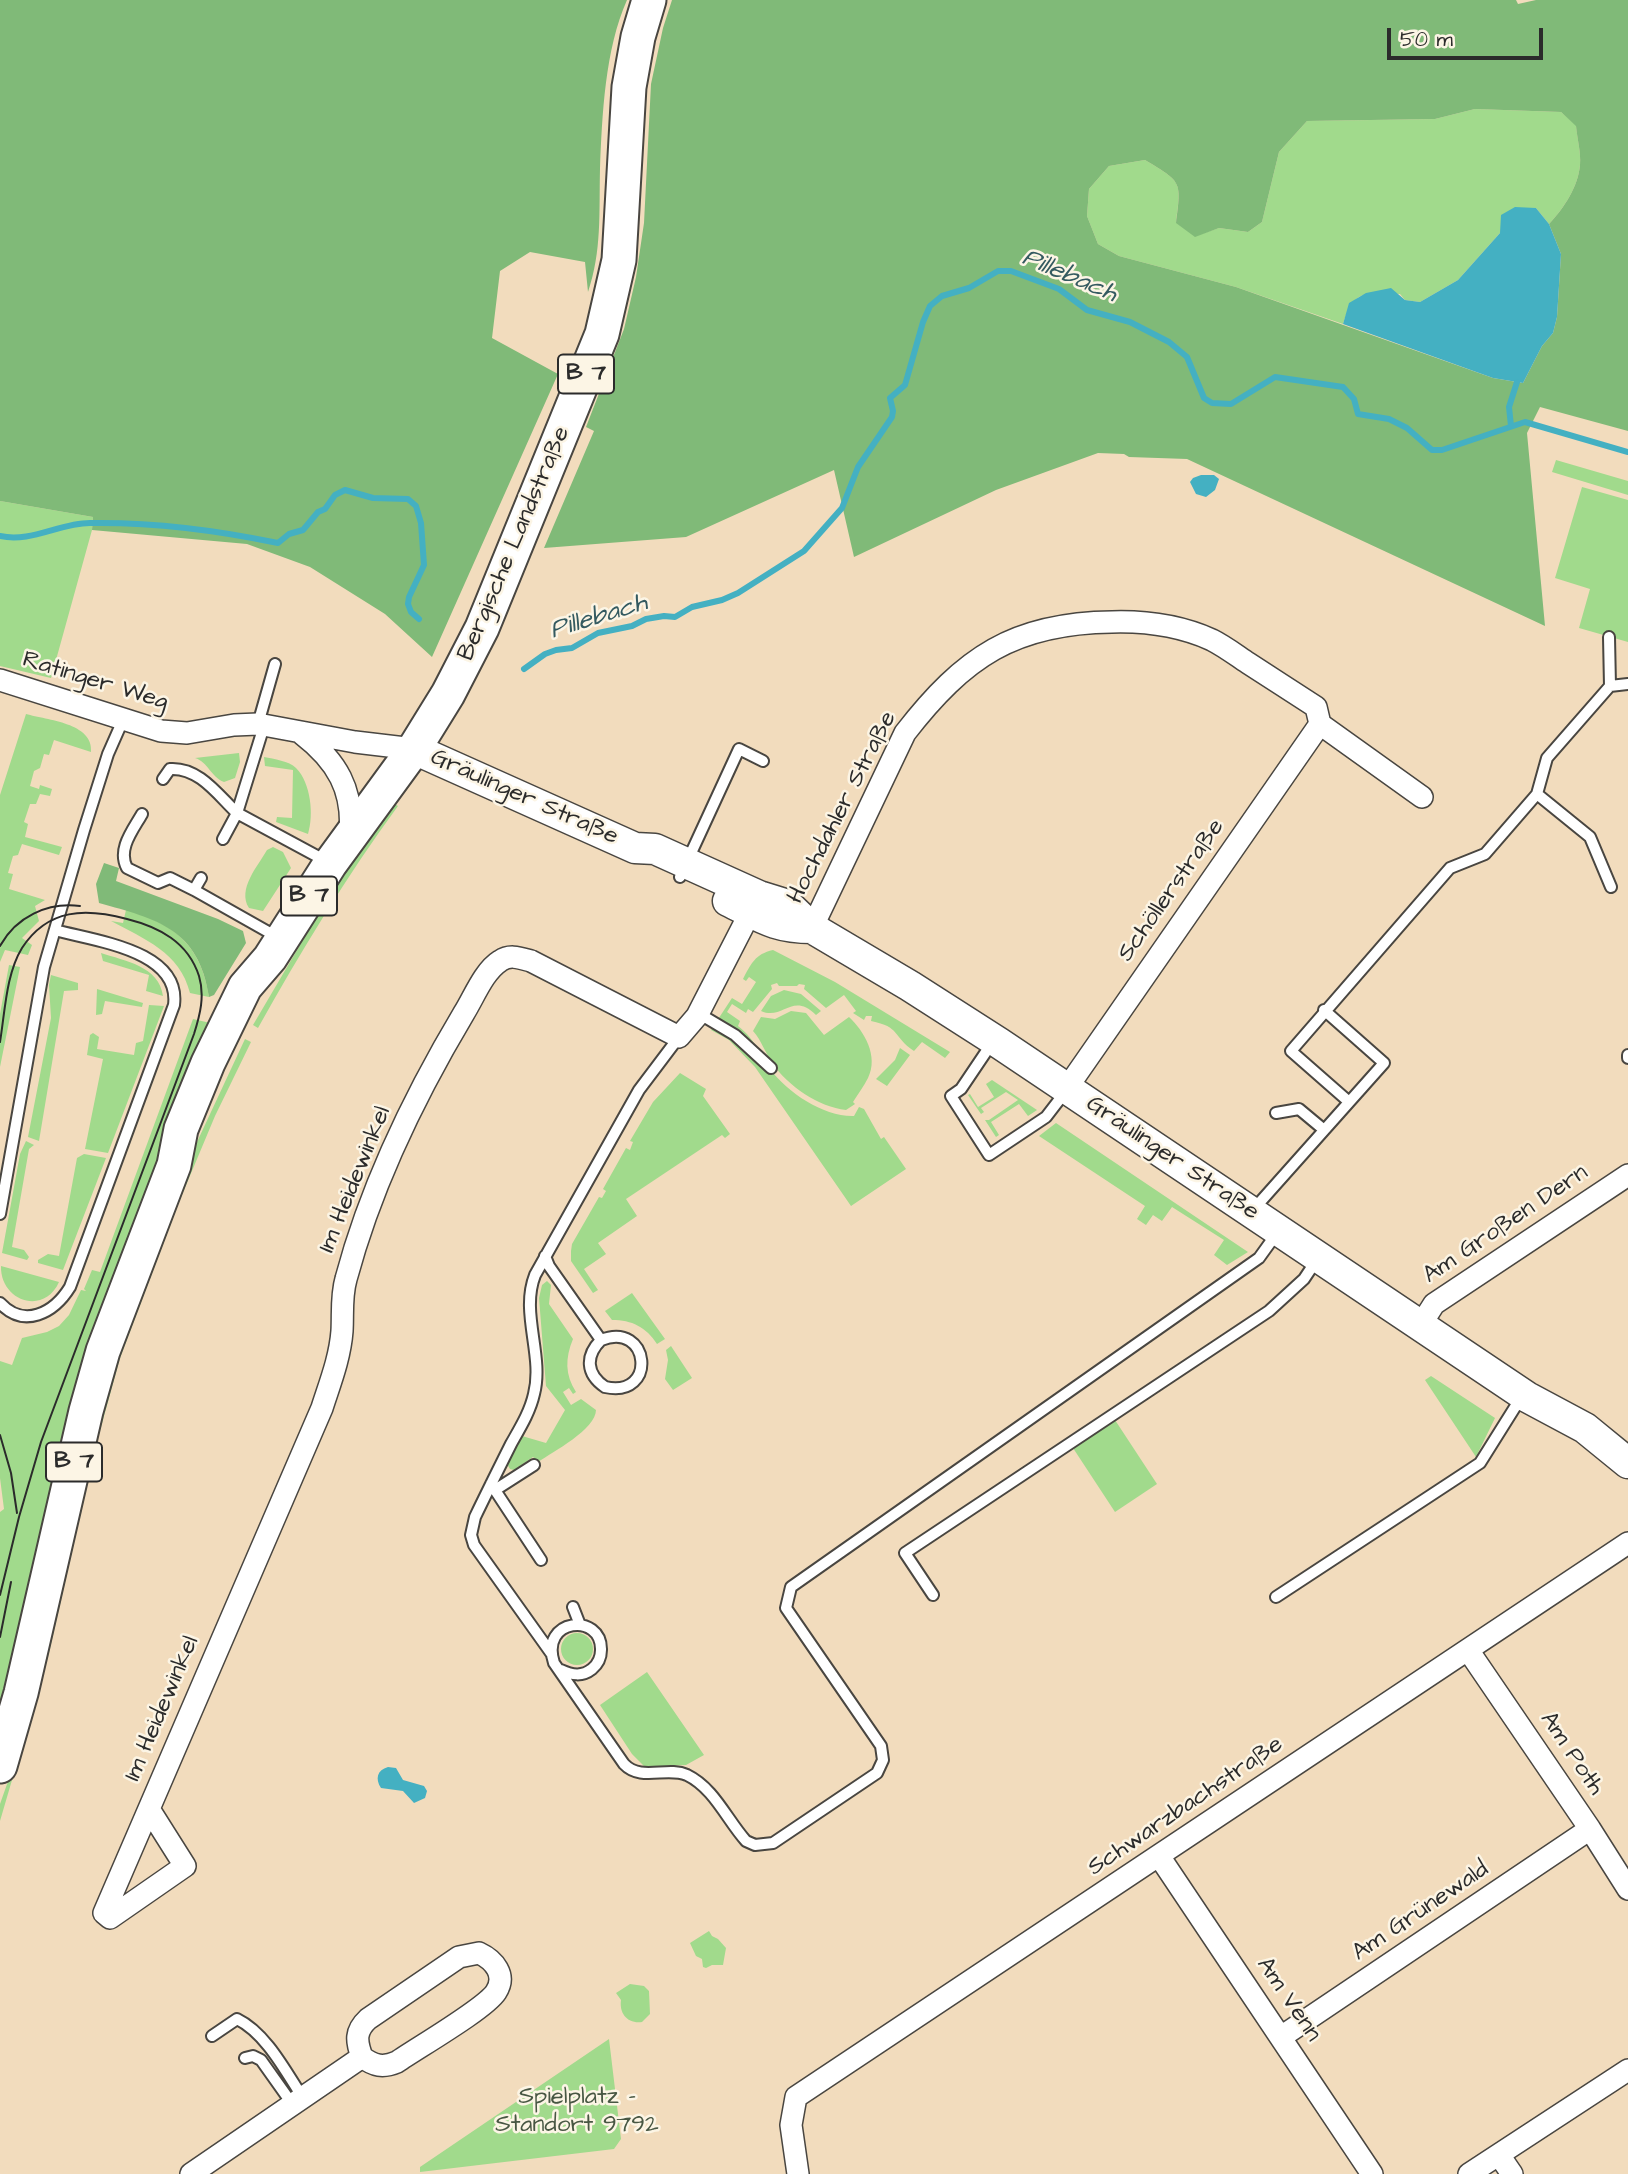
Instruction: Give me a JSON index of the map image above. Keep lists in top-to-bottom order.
{
  "streets": {
    "main road": ["B 7", "Bergische Landstraße", "Gräulinger Straße"],
    "street": [
      "Ratinger Weg",
      "Hochdahler Straße",
      "Schöllerstraße",
      "Im Heidewinkel",
      "Am Großen Dern",
      "Am Poth",
      "Schwarzbachstraße",
      "Am Grünewald",
      "Am Venn"
    ]
  },
  "crossings": [
    ["Bergische Landstraße", "Ratinger Weg"],
    ["Bergische Landstraße", "Gräulinger Straße"],
    ["Ratinger Weg", "Gräulinger Straße"],
    ["Gräulinger Straße", "Hochdahler Straße"],
    ["Gräulinger Straße", "Schöllerstraße"],
    ["Gräulinger Straße", "Am Großen Dern"],
    ["Hochdahler Straße", "Schöllerstraße"],
    ["Am Poth", "Schwarzbachstraße"],
    ["Am Poth", "Am Grünewald"],
    ["Schwarzbachstraße", "Am Venn"],
    ["Am Grünewald", "Am Venn"]
  ],
  "water": ["Pillebach"],
  "parks": ["Spielplatz - Standort 9792"],
  "scale_bar": "50 m"
}
